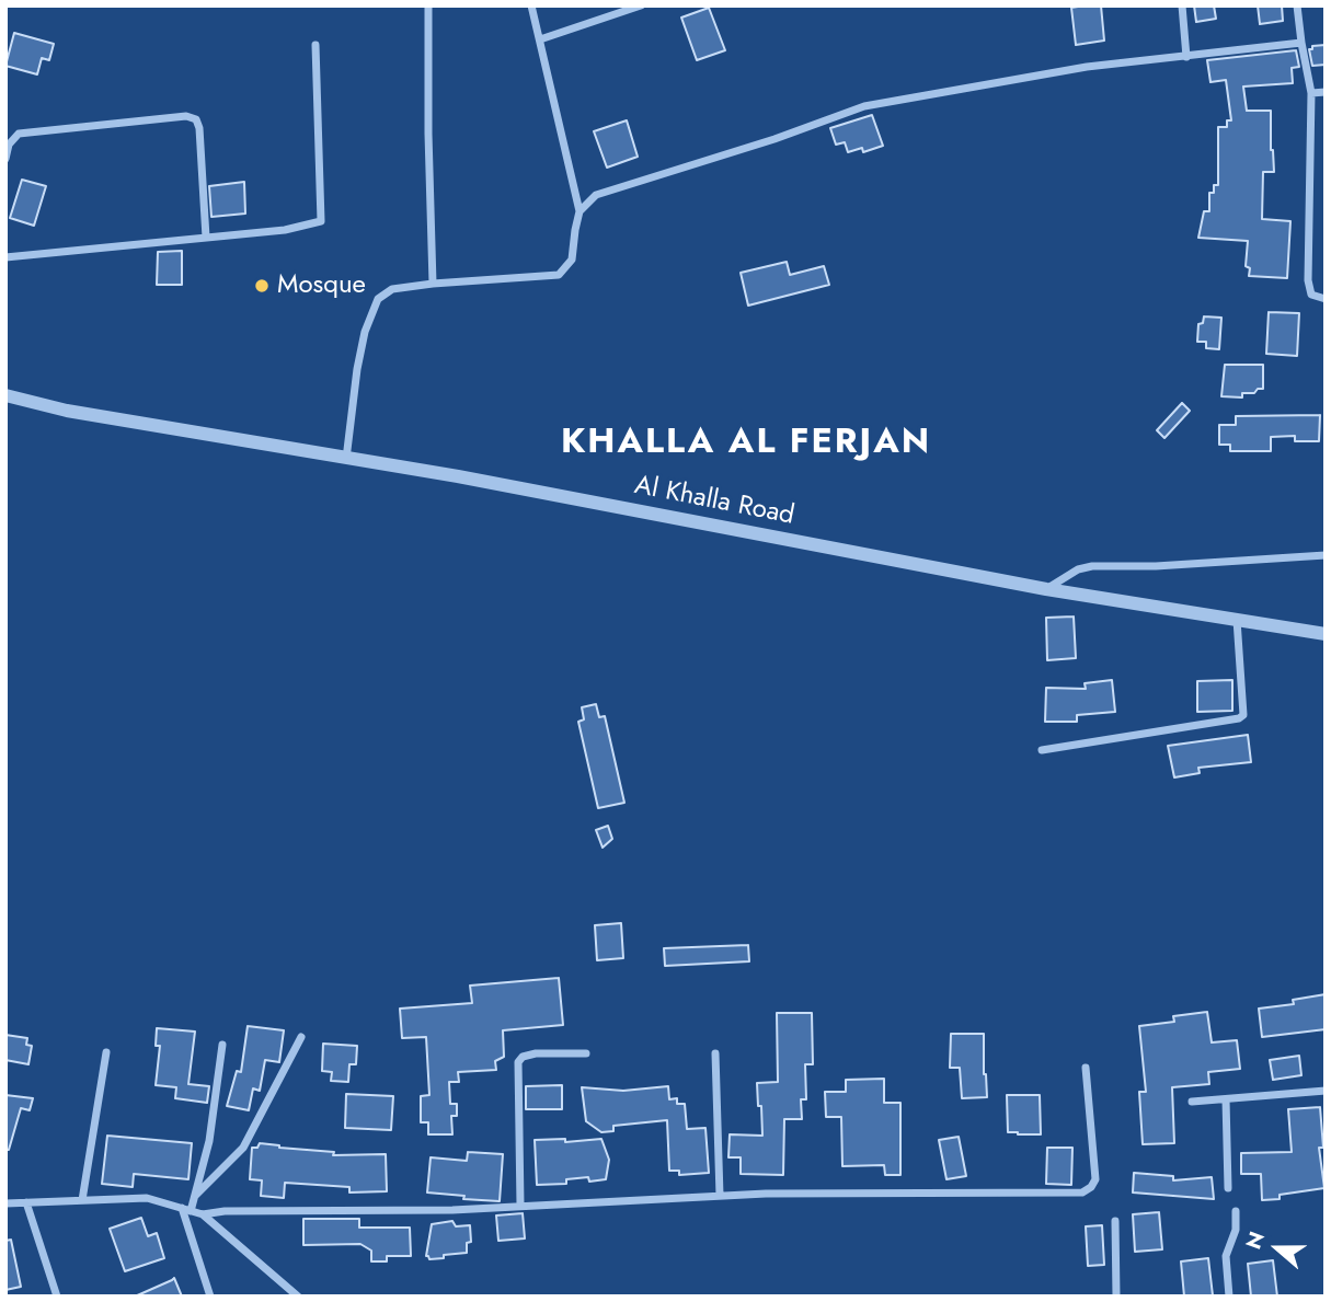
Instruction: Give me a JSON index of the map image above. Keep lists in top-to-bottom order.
{
  "streets": {
    "street": ["Al Khalla Road"]
  },
  "districts": ["KHALLA AL FERJAN"],
  "places": ["Mosque"],
  "north": "left"
}
